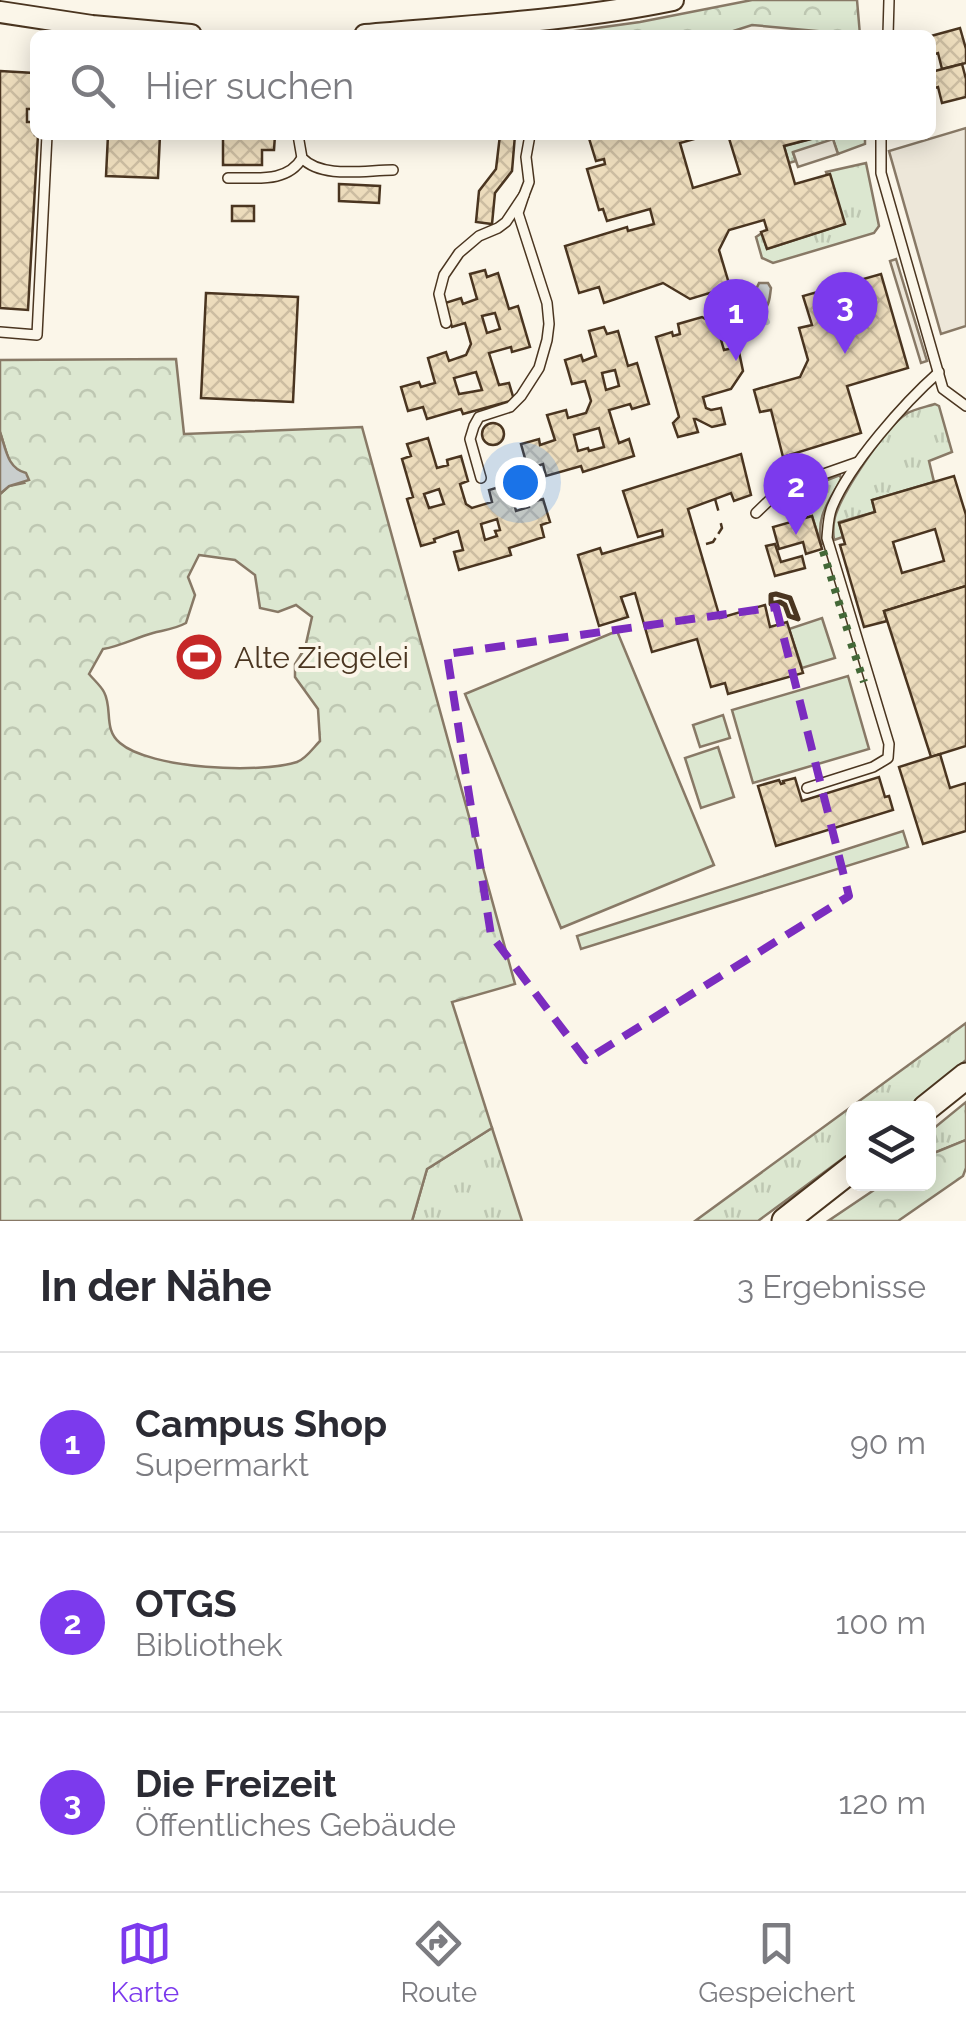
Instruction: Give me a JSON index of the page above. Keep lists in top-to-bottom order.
{
  "places": {
    "sports": ["Alte Ziegelei"]
  },
  "page": {
    "search": "Hier suchen",
    "pins": ["3", "1", "2"],
    "heading": ["In der Nähe", "3 Ergebnisse"],
    "list": [
      {
        "mark": "1",
        "name": "Campus Shop",
        "note": "Supermarkt",
        "value": "90 m"
      },
      {
        "mark": "2",
        "name": "OTGS",
        "note": "Bibliothek",
        "value": "100 m"
      },
      {
        "mark": "3",
        "name": "Die Freizeit",
        "note": "Öffentliches Gebäude",
        "value": "120 m"
      }
    ],
    "nav": ["Karte", "Route", "Gespeichert"]
  }
}
